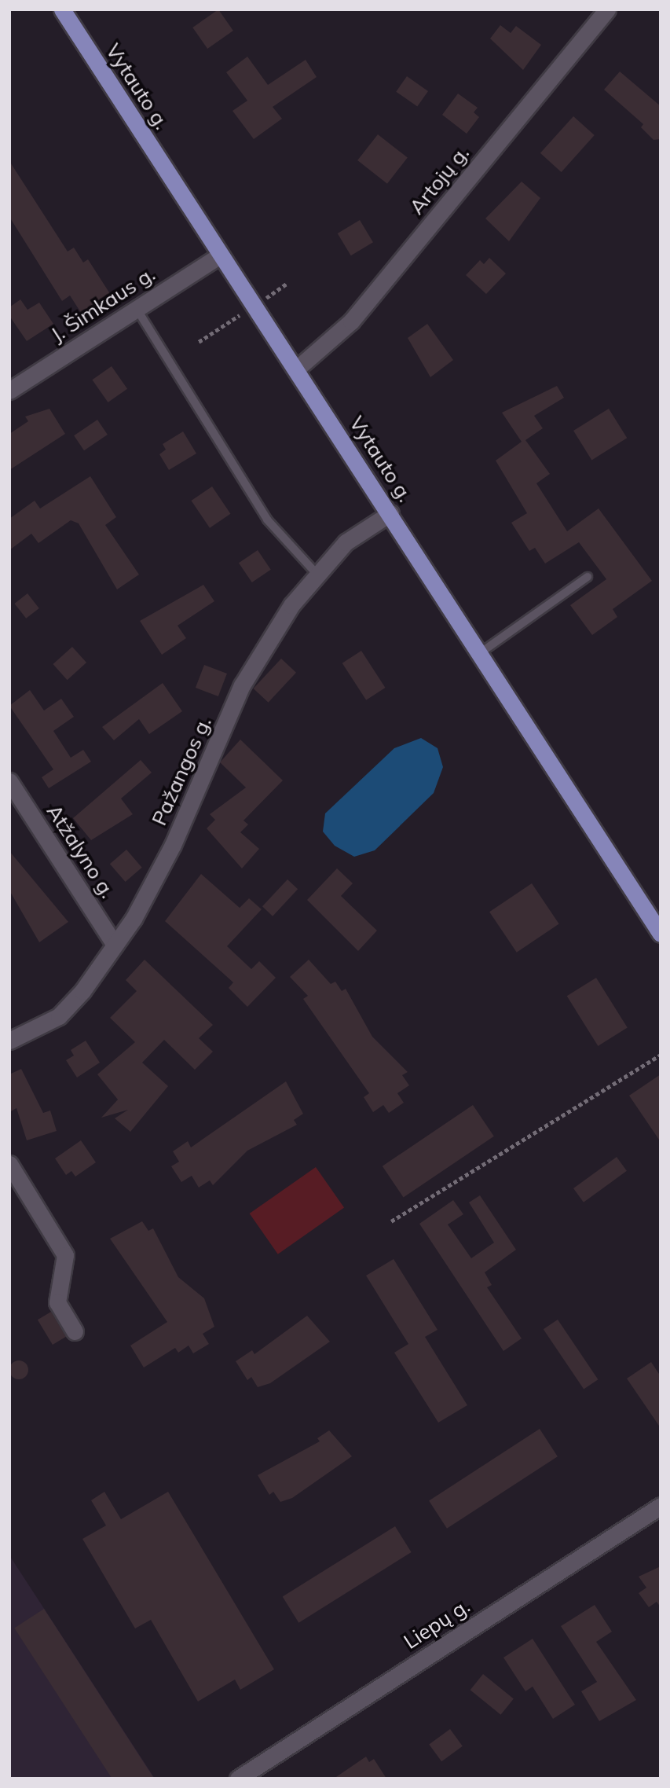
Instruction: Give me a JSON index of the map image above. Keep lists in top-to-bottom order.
{
  "streets": {
    "main road": ["Vytauto g."],
    "street": [
      "Artojų g.",
      "J. Šimkaus g.",
      "Pažangos g.",
      "Atžalyno g.",
      "Liepų g."
    ]
  },
  "crossings": [
    ["Vytauto g.", "Artojų g."],
    ["Vytauto g.", "J. Šimkaus g."],
    ["Vytauto g.", "Pažangos g."],
    ["Pažangos g.", "Atžalyno g."]
  ]
}
